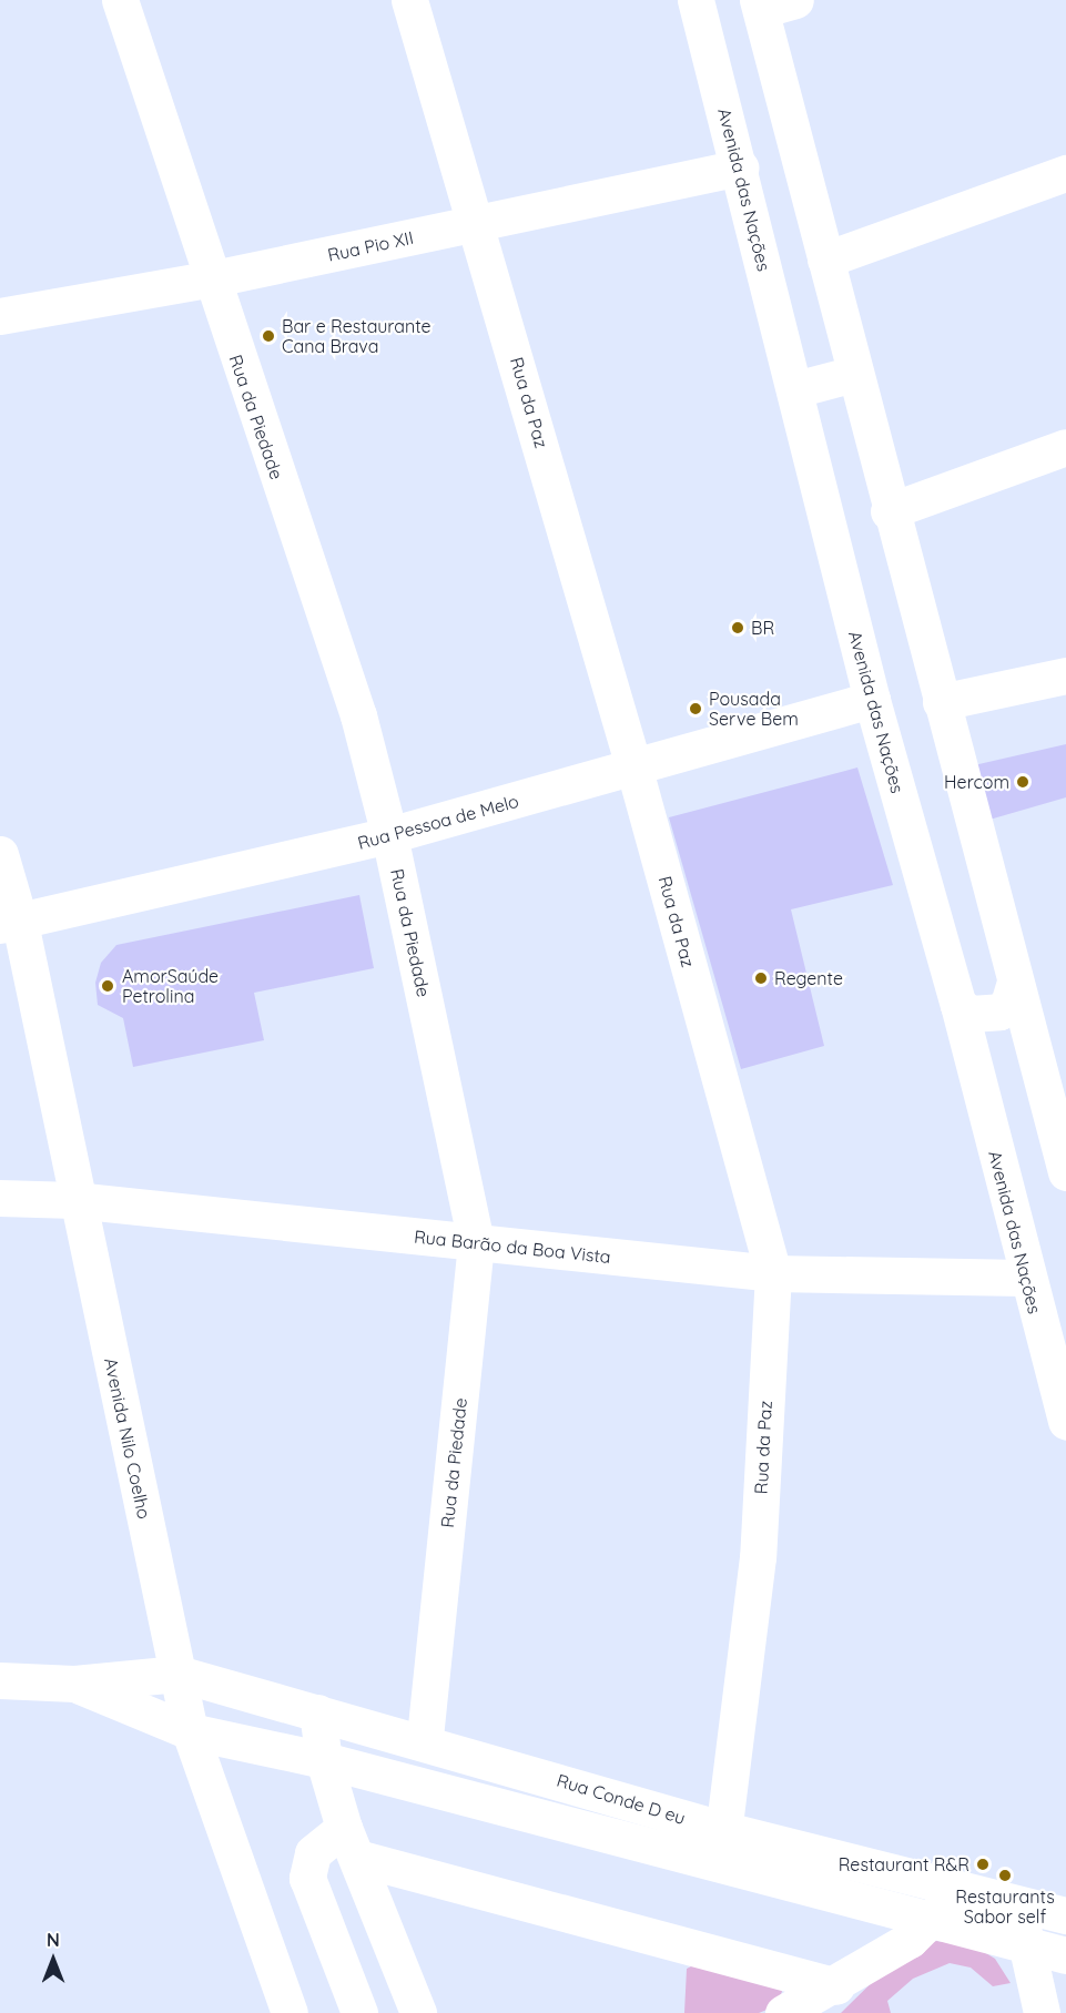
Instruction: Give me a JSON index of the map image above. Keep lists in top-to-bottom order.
{
  "streets": {
    "street": [
      "Avenida das Nações",
      "Rua Pio XII",
      "Rua da Paz",
      "Rua da Piedade",
      "Rua Pessoa de Melo",
      "Rua Barão da Boa Vista",
      "Avenida Nilo Coelho",
      "Rua Conde D eu"
    ]
  },
  "crossings": [
    ["Avenida das Nações", "Rua Pio XII"],
    ["Avenida das Nações", "Rua Pessoa de Melo"],
    ["Avenida das Nações", "Rua Barão da Boa Vista"],
    ["Rua Pio XII", "Rua da Paz"],
    ["Rua Pio XII", "Rua da Piedade"],
    ["Rua da Paz", "Rua Pessoa de Melo"],
    ["Rua da Paz", "Rua Barão da Boa Vista"],
    ["Rua da Paz", "Rua Conde D eu"],
    ["Rua da Piedade", "Rua Pessoa de Melo"],
    ["Rua da Piedade", "Rua Barão da Boa Vista"],
    ["Rua da Piedade", "Rua Conde D eu"],
    ["Rua Pessoa de Melo", "Avenida Nilo Coelho"],
    ["Rua Barão da Boa Vista", "Avenida Nilo Coelho"],
    ["Avenida Nilo Coelho", "Rua Conde D eu"]
  ],
  "places": [
    "Bar e Restaurante Cana Brava",
    "BR",
    "Pousada Serve Bem",
    "Hercom",
    "Regente",
    "AmorSaúde Petrolina",
    "Restaurant R&R",
    "Restaurants Sabor self"
  ],
  "north": "top"
}
